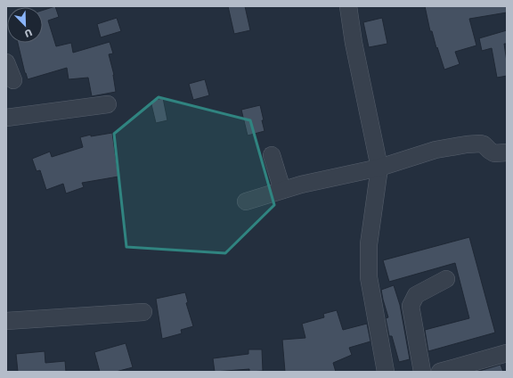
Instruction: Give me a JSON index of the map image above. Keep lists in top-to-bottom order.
{
  "north": "bottom right"
}
